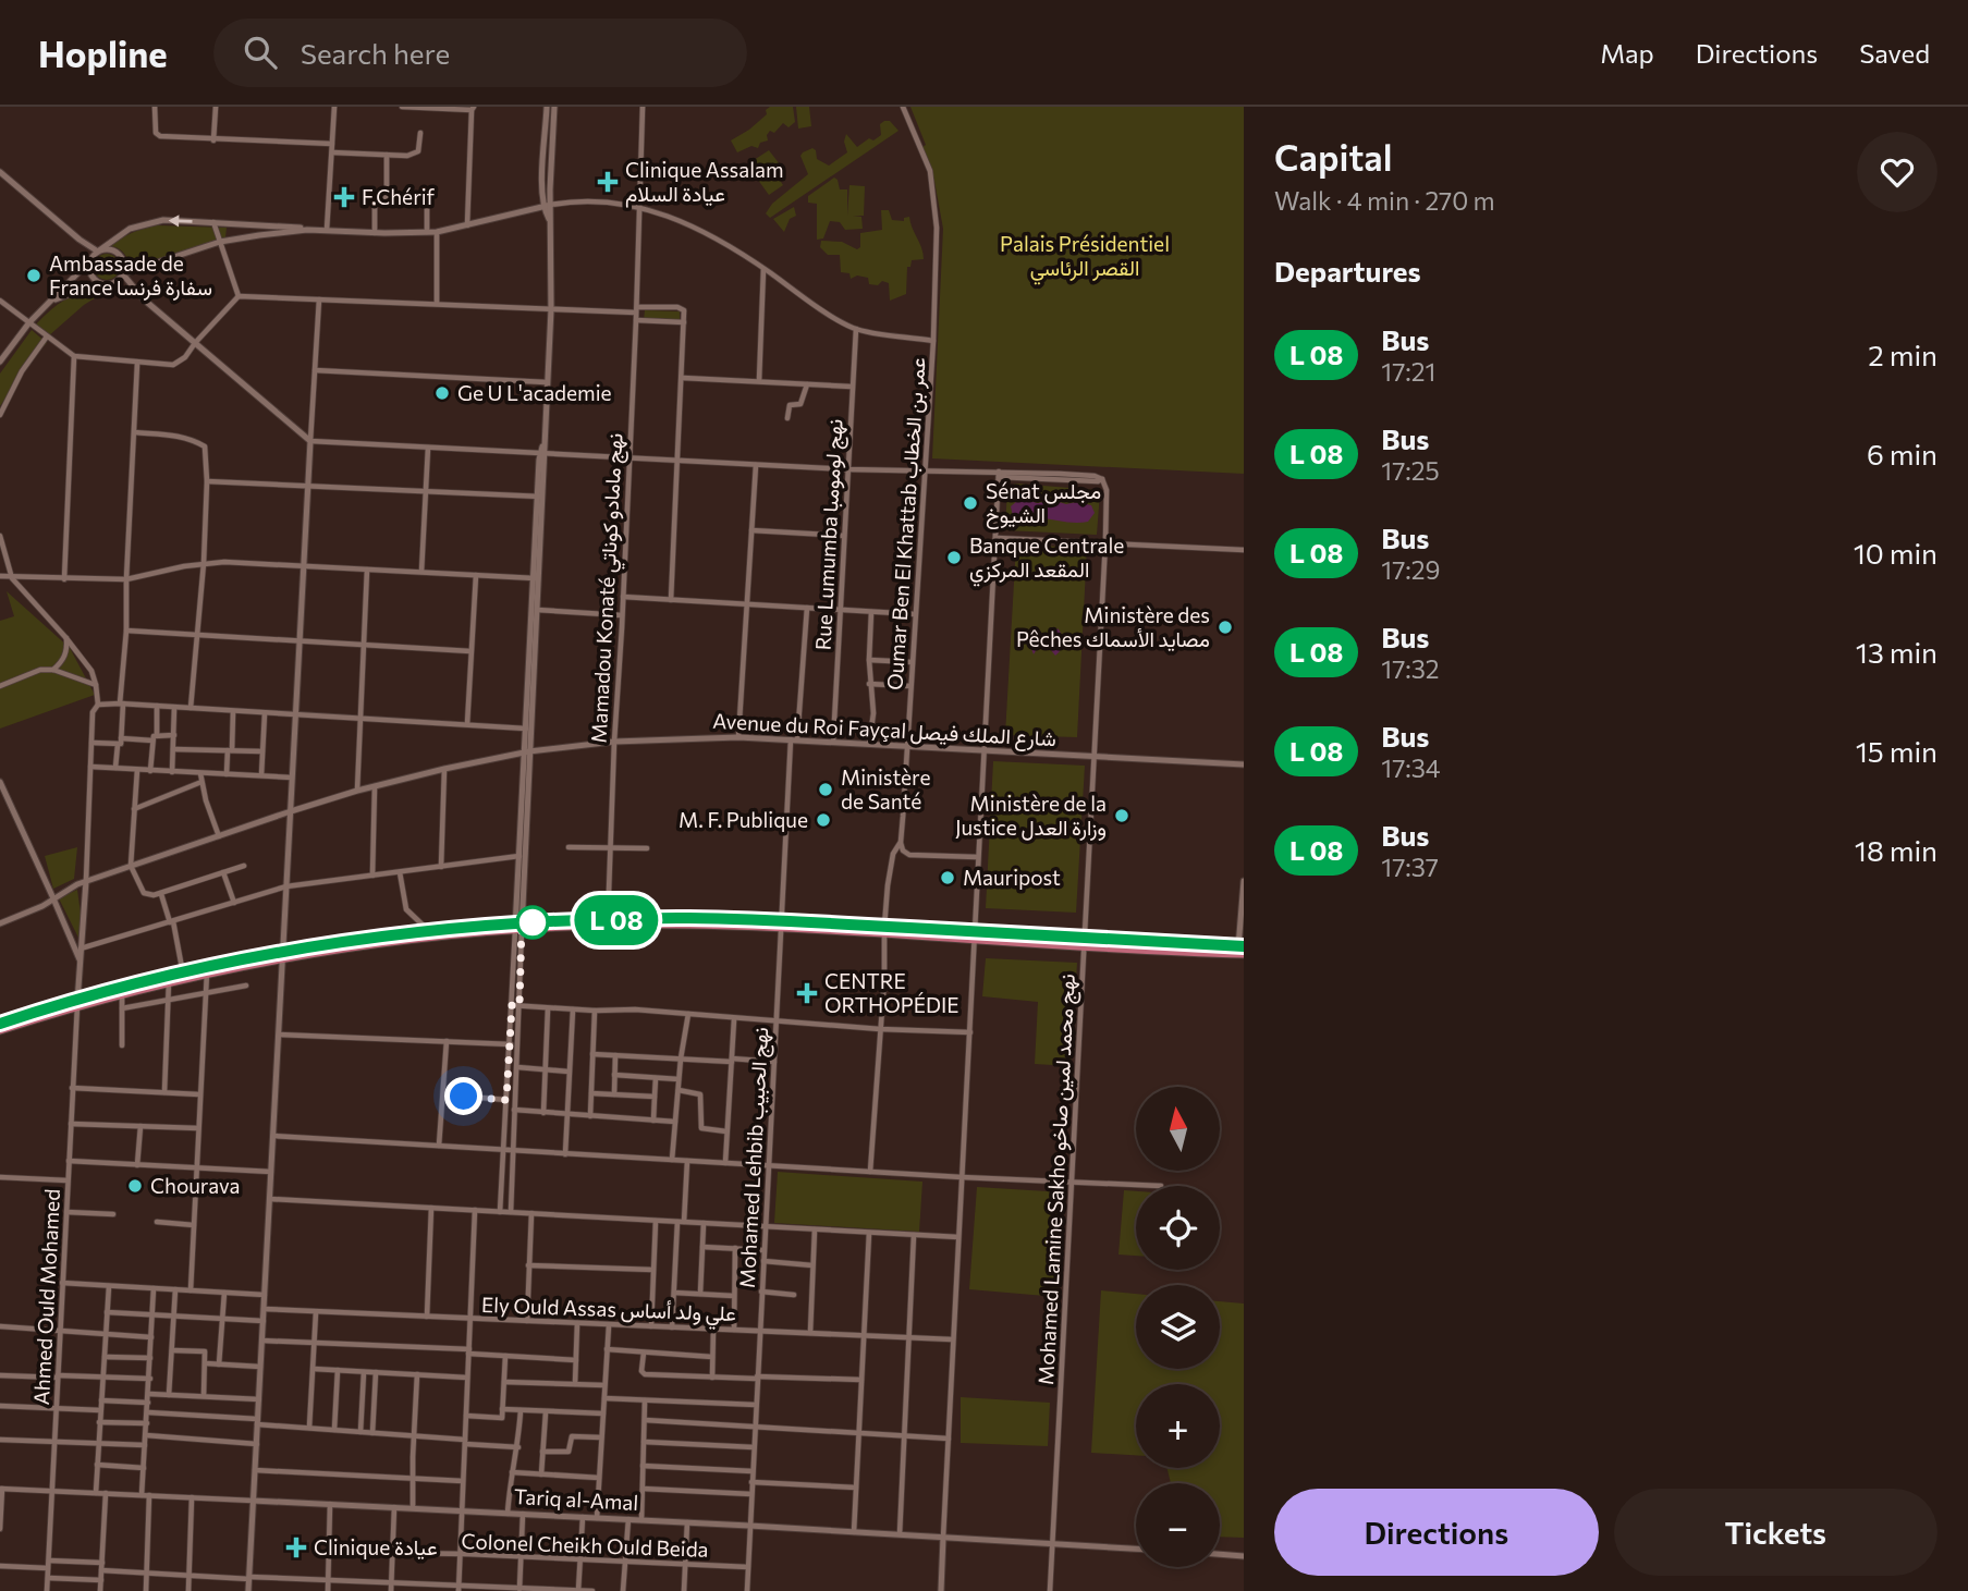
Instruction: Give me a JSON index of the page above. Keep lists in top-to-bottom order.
{
  "streets": {
    "street": [
      "Oumar Ben El Khattab عمر بن الخطاب",
      "Rue Lumumba نهج لومومبا",
      "Mamadou Konaté نهج مامادو كوناتي",
      "Avenue du Roi Fayçal شارع الملك فيصل",
      "Mohamed Lehbib نهج الحبيب",
      "Mohamed Lamine Sakho نهج محمد لمين صاخو",
      "Ahmed Ould Mohamed",
      "Ely Ould Assas علي ولد أساس",
      "Tariq al-Amal",
      "Colonel Cheikh Ould Beida"
    ]
  },
  "crossings": [
    ["Oumar Ben El Khattab عمر بن الخطاب", "Avenue du Roi Fayçal شارع الملك فيصل"],
    ["Rue Lumumba نهج لومومبا", "Avenue du Roi Fayçal شارع الملك فيصل"],
    ["Mamadou Konaté نهج مامادو كوناتي", "Avenue du Roi Fayçal شارع الملك فيصل"],
    ["Avenue du Roi Fayçal شارع الملك فيصل", "Mohamed Lehbib نهج الحبيب"],
    ["Avenue du Roi Fayçal شارع الملك فيصل", "Mohamed Lamine Sakho نهج محمد لمين صاخو"],
    ["Mohamed Lehbib نهج الحبيب", "Ely Ould Assas علي ولد أساس"],
    ["Mohamed Lehbib نهج الحبيب", "Tariq al-Amal"],
    ["Mohamed Lehbib نهج الحبيب", "Colonel Cheikh Ould Beida"],
    ["Mohamed Lamine Sakho نهج محمد لمين صاخو", "Tariq al-Amal"],
    ["Ahmed Ould Mohamed", "Tariq al-Amal"]
  ],
  "parks": ["Palais Présidentiel القصر الرئاسي"],
  "places": {
    "health": [
      "Clinique Assalam عيادة السلام",
      "F.Chérif",
      "CENTRE ORTHOPÉDIE",
      "Clinique عيادة"
    ],
    "other": [
      "Ambassade de France سفارة فرنسا",
      "Ge U L'academie",
      "Sénat مجلس الشيوخ",
      "Banque Centrale المقعد المركزي",
      "Ministère des Pêches مصايد الأسماك",
      "Ministère de Santé",
      "Ministère de la Justice وزارة العدل",
      "M. F. Publique",
      "Mauripost",
      "Chourava"
    ]
  },
  "north": "top",
  "page": {
    "header": "Hopline",
    "search": "Search here",
    "nav": ["Map", "Directions", "Saved"],
    "on_map": "L 08",
    "heading": [
      ["Capital", "Walk · 4 min · 270 m"],
      "Departures"
    ],
    "list": [
      {
        "mark": "L 08",
        "name": "Bus",
        "note": "17:21",
        "value": "2 min"
      },
      {
        "mark": "L 08",
        "name": "Bus",
        "note": "17:25",
        "value": "6 min"
      },
      {
        "mark": "L 08",
        "name": "Bus",
        "note": "17:29",
        "value": "10 min"
      },
      {
        "mark": "L 08",
        "name": "Bus",
        "note": "17:32",
        "value": "13 min"
      },
      {
        "mark": "L 08",
        "name": "Bus",
        "note": "17:34",
        "value": "15 min"
      },
      {
        "mark": "L 08",
        "name": "Bus",
        "note": "17:37",
        "value": "18 min"
      }
    ],
    "map_buttons": ["+", "−"],
    "buttons": ["Directions", "Tickets"]
  }
}
